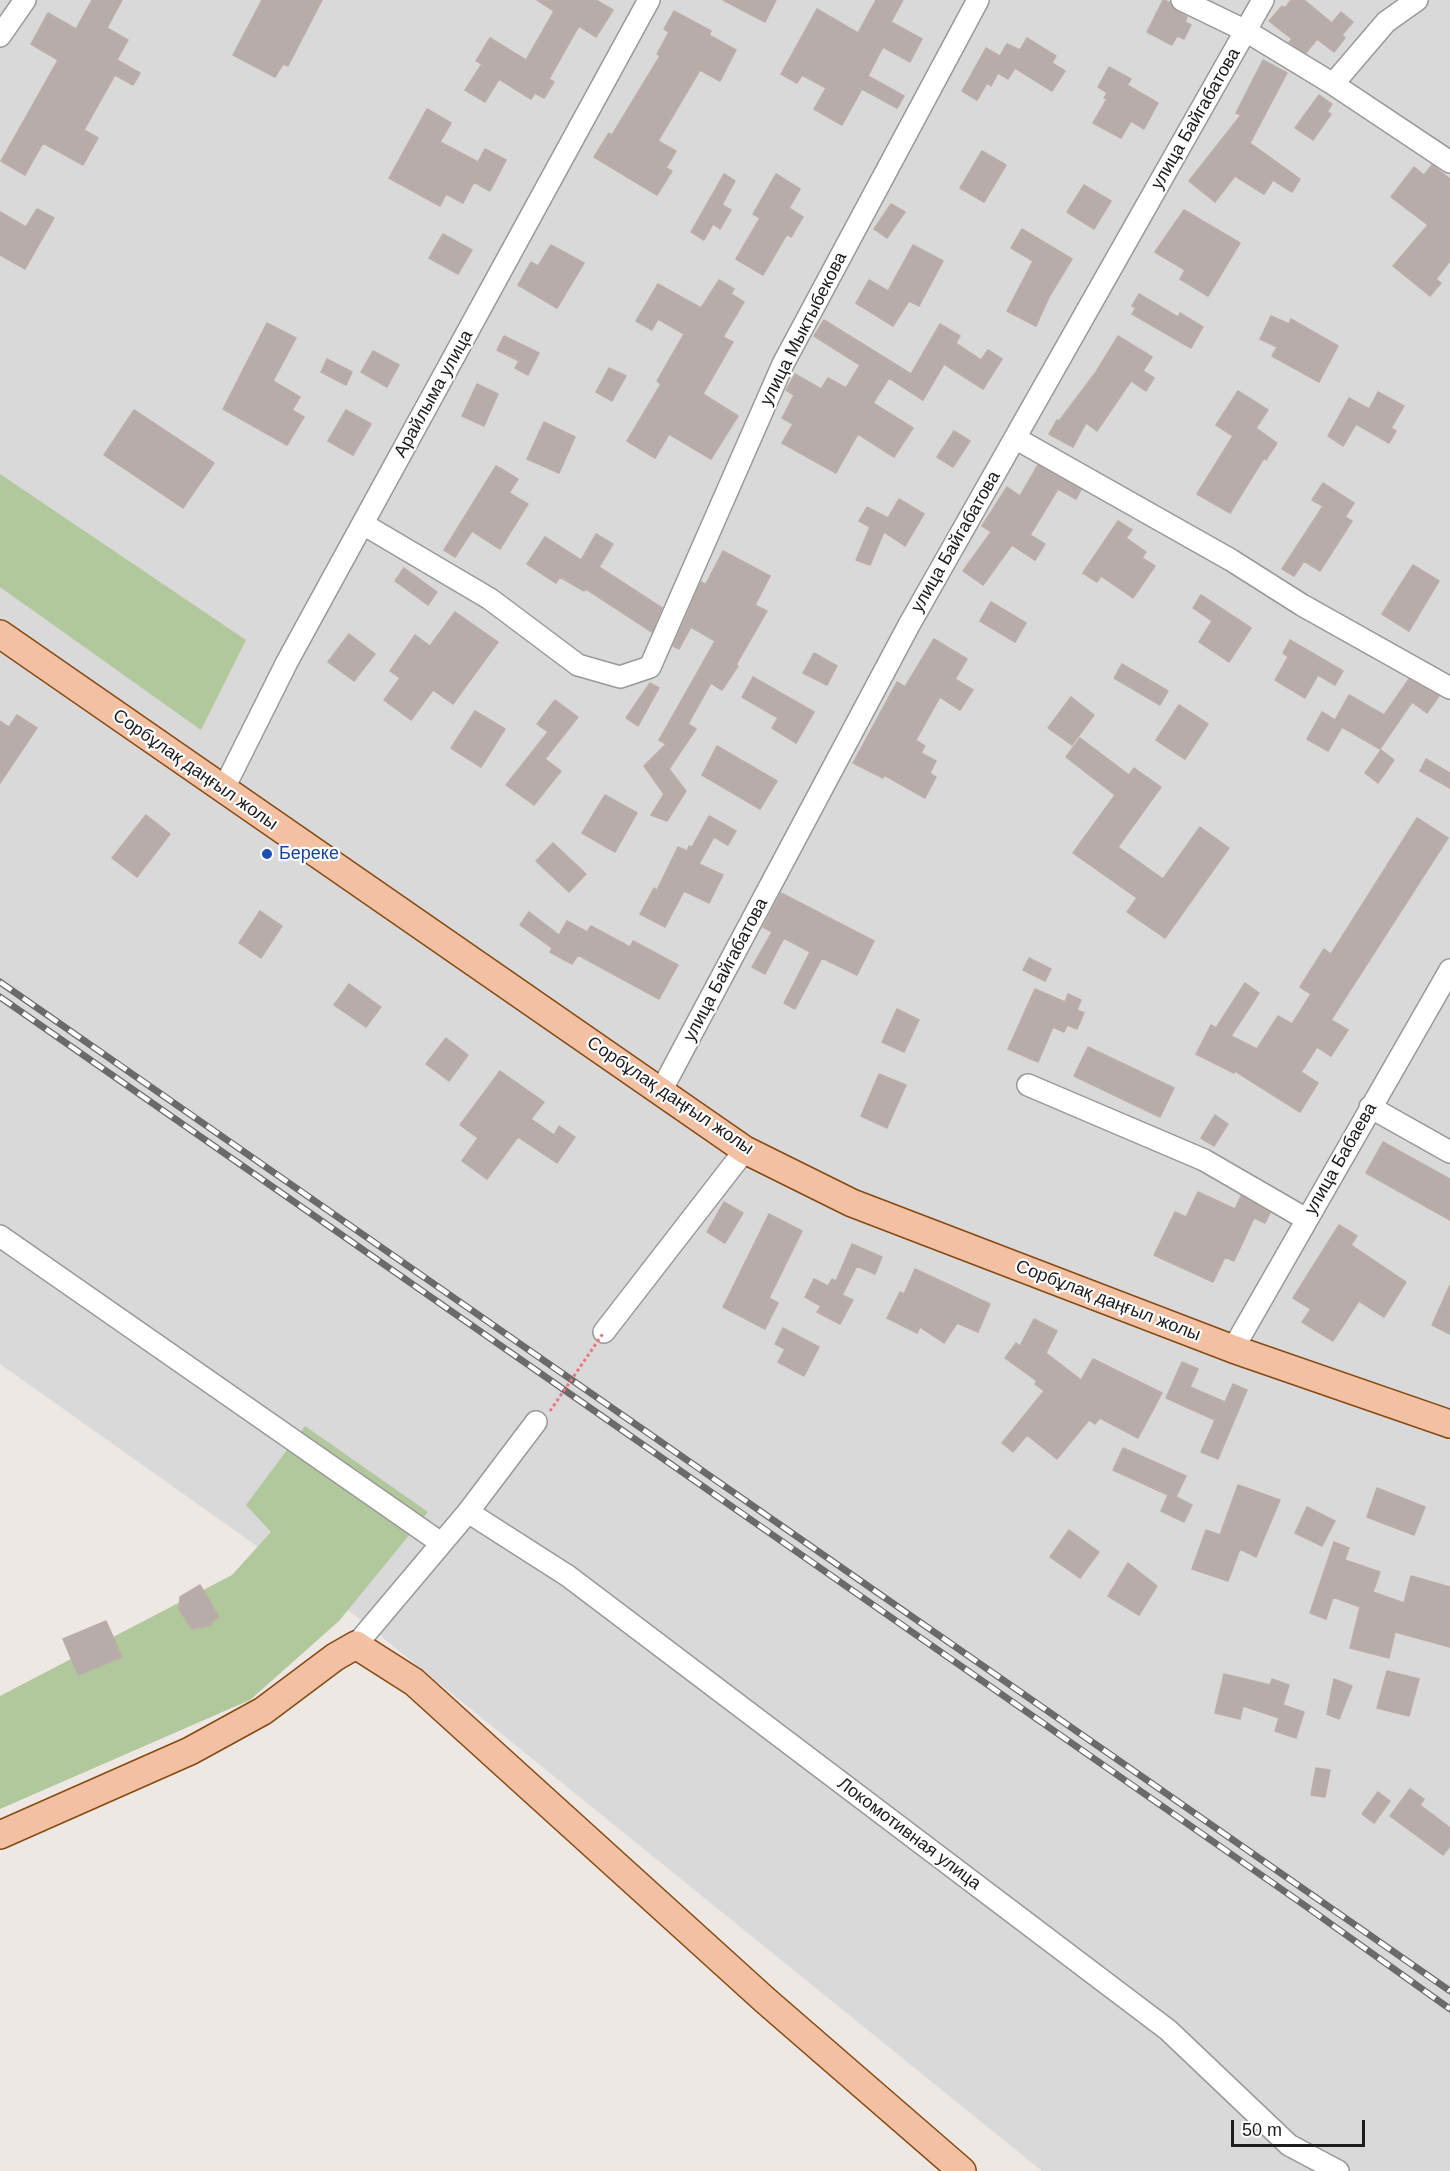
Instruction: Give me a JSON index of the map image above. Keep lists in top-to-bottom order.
{
  "streets": {
    "main road": ["Сорбұлақ даңғыл жолы"],
    "street": [
      "улица Байгабатова",
      "улица Мыктыбекова",
      "Арайлыма улица",
      "улица Бабаева",
      "Локомотивная улица"
    ]
  },
  "crossings": [
    ["улица Байгабатова", "Сорбұлақ даңғыл жолы"],
    ["улица Мыктыбекова", "Арайлыма улица"],
    ["Арайлыма улица", "Сорбұлақ даңғыл жолы"],
    ["Сорбұлақ даңғыл жолы", "улица Бабаева"]
  ],
  "places": ["Береке"],
  "scale_bar": "50 m"
}
